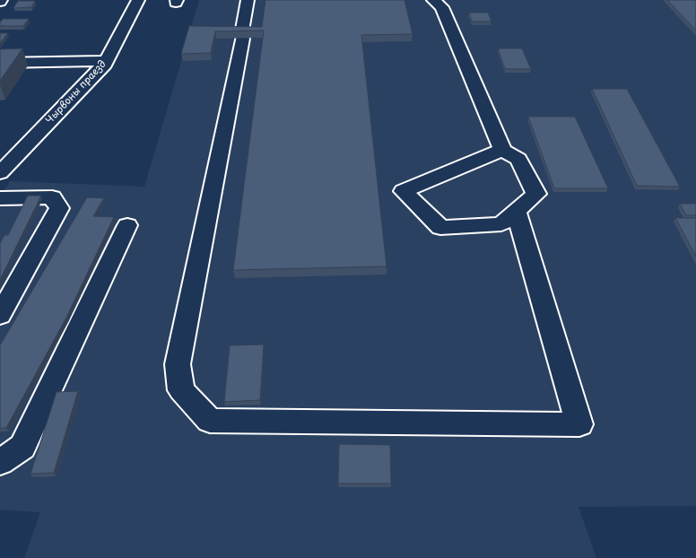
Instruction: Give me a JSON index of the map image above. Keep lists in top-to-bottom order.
{
  "streets": {
    "street": ["Чырвоны праезд"]
  }
}
